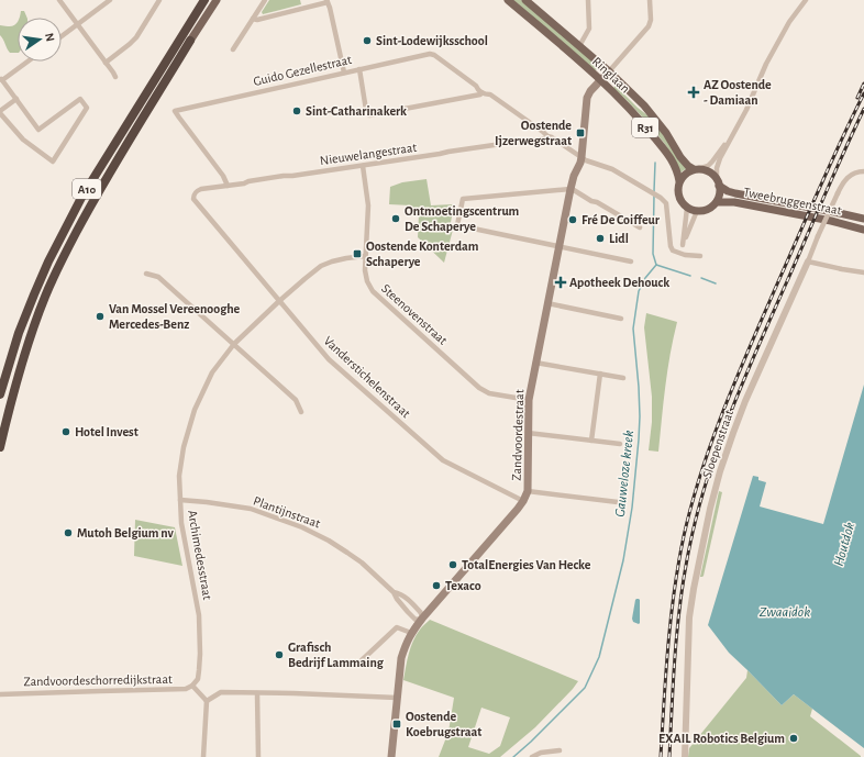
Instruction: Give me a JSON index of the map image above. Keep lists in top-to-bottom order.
{
  "streets": {
    "highway": ["A10"],
    "main road": [
      "Ringlaan",
      "R31",
      "Tweebruggenstraat",
      "Zandvoordestraat"
    ],
    "street": [
      "Guido Gezellestraat",
      "Nieuwelangestraat",
      "Steenovenstraat",
      "Vanderstichelenstraat",
      "Sloepenstraat",
      "Plantijnstraat",
      "Archimedesstraat",
      "Zandvoordeschorredijkstraat"
    ]
  },
  "crossings": [
    ["Guido Gezellestraat", "Nieuwelangestraat"],
    ["Ringlaan", "R31"],
    ["Ringlaan", "Tweebruggenstraat"],
    ["Ringlaan", "Zandvoordestraat"],
    ["R31", "Tweebruggenstraat"],
    ["Nieuwelangestraat", "Steenovenstraat"],
    ["Nieuwelangestraat", "Vanderstichelenstraat"],
    ["Steenovenstraat", "Zandvoordestraat"],
    ["Steenovenstraat", "Archimedesstraat"],
    ["Vanderstichelenstraat", "Zandvoordestraat"],
    ["Vanderstichelenstraat", "Archimedesstraat"],
    ["Zandvoordestraat", "Plantijnstraat"],
    ["Plantijnstraat", "Archimedesstraat"],
    ["Archimedesstraat", "Zandvoordeschorredijkstraat"]
  ],
  "water": ["Gauweloze kreek", "Houtdok", "Zwaaidok"],
  "places": {
    "other": [
      "Sint-Lodewijksschool",
      "Sint-Catharinakerk",
      "Ontmoetingscentrum De Schaperye",
      "Fré De Coiffeur",
      "Lidl",
      "Van Mossel Vereenooghe Mercedes-Benz",
      "Hotel Invest",
      "Mutoh Belgium nv",
      "TotalEnergies Van Hecke",
      "Texaco",
      "Grafisch Bedrijf Lammaing",
      "EXAIL Robotics Belgium"
    ],
    "health": ["AZ Oostende - Damiaan", "Apotheek Dehouck"],
    "transit": ["Oostende Ijzerwegstraat", "Oostende Konterdam Schaperye", "Oostende Koebrugstraat"]
  },
  "north": "right"
}
